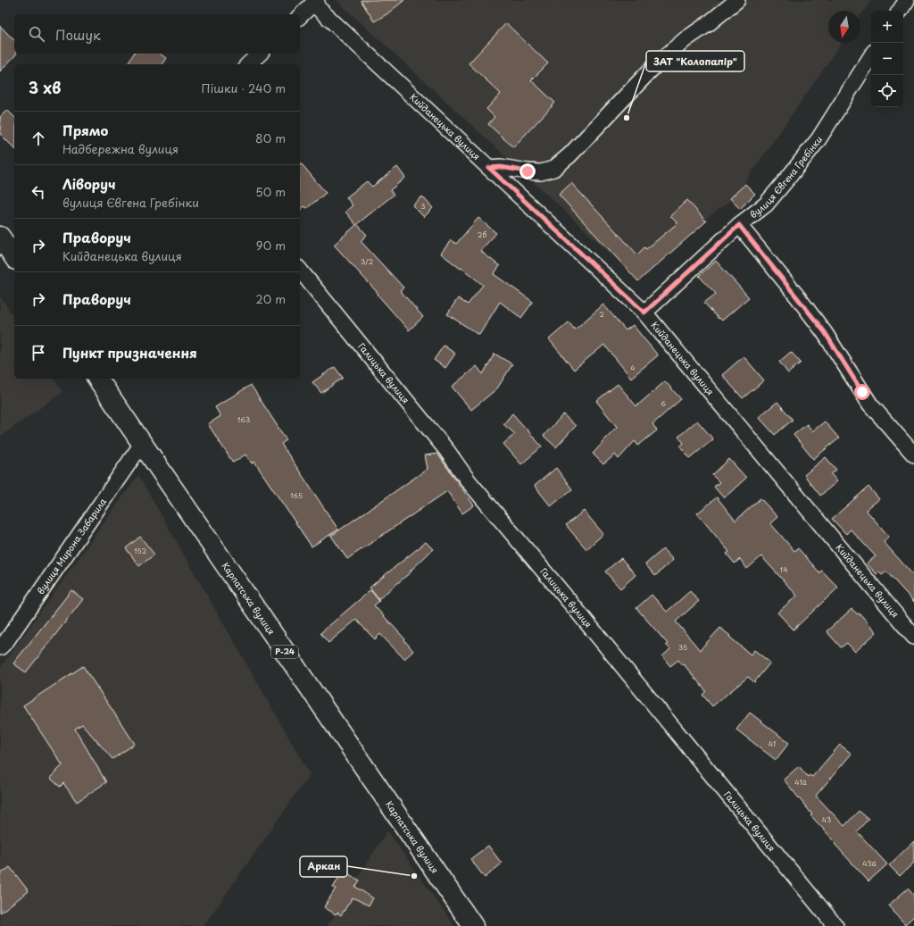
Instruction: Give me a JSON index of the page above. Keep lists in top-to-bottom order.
{
  "streets": {
    "main road": ["Карпатська вулиця", "Р-24"],
    "street": [
      "Кийданецька вулиця",
      "вулиця Євгена Гребінки",
      "Галицька вулиця",
      "вулиця Мирона Забарила"
    ]
  },
  "crossings": [
    ["Кийданецька вулиця", "вулиця Євгена Гребінки"],
    ["вулиця Мирона Забарила", "Карпатська вулиця"]
  ],
  "places": ["ЗАТ \"Колопапір\"", "Аркан"],
  "house_numbers": [
    "3",
    "2б",
    "3/2",
    "2",
    "4",
    "6",
    "163",
    "165",
    "152",
    "14",
    "35",
    "41",
    "41а",
    "43",
    "43а"
  ],
  "north": "bottom",
  "page": {
    "map_buttons": ["+", "−"],
    "search": "Пошук",
    "heading": ["3 хв", "Пішки · 240 m"],
    "list": [
      ["Прямо", "Надбережна вулиця", "80 m"],
      ["Ліворуч", "вулиця Євгена Гребінки", "50 m"],
      ["Праворуч", "Кийданецька вулиця", "90 m"],
      ["Праворуч", "20 m"],
      "Пункт призначення"
    ]
  }
}
